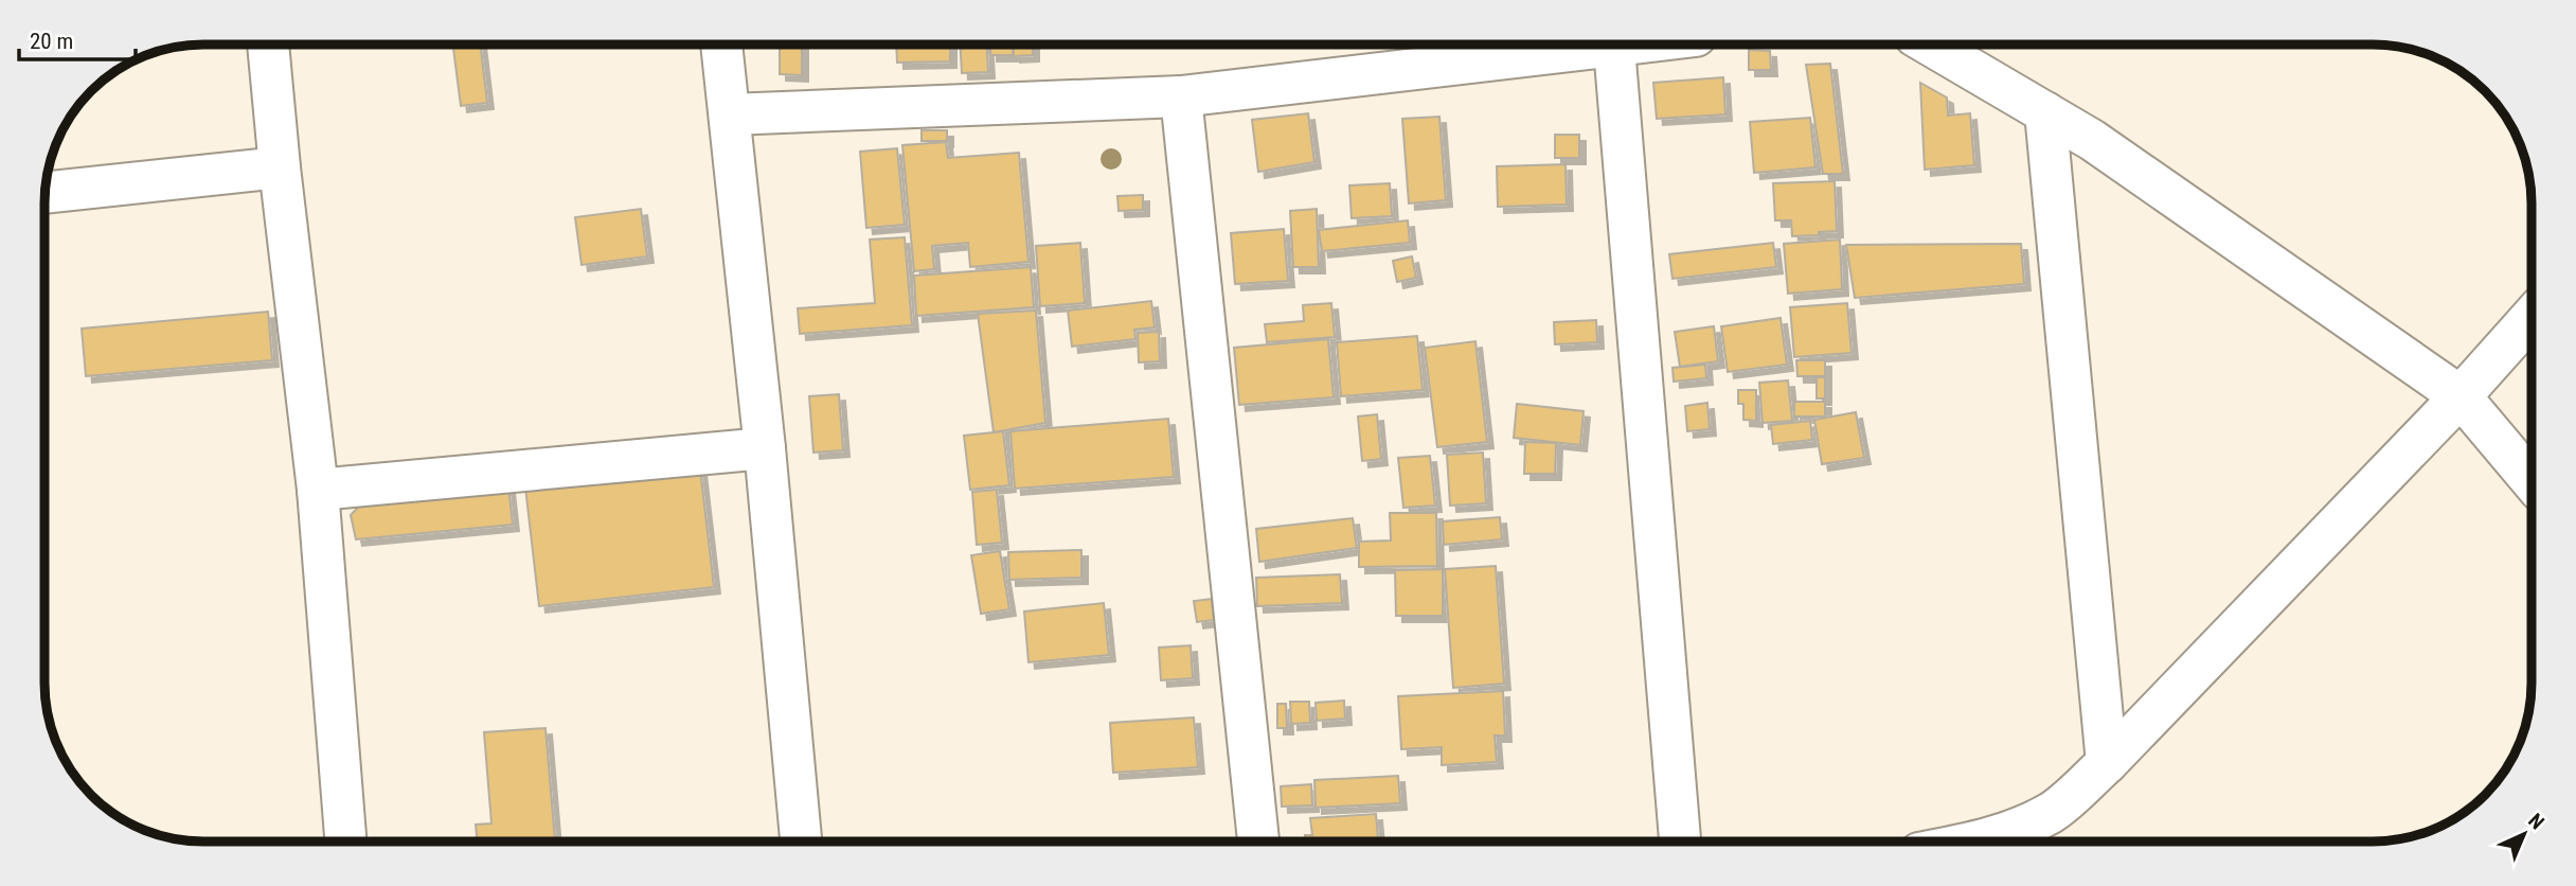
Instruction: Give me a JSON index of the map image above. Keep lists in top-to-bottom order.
{
  "scale_bar": "20 m",
  "north": "top right"
}
